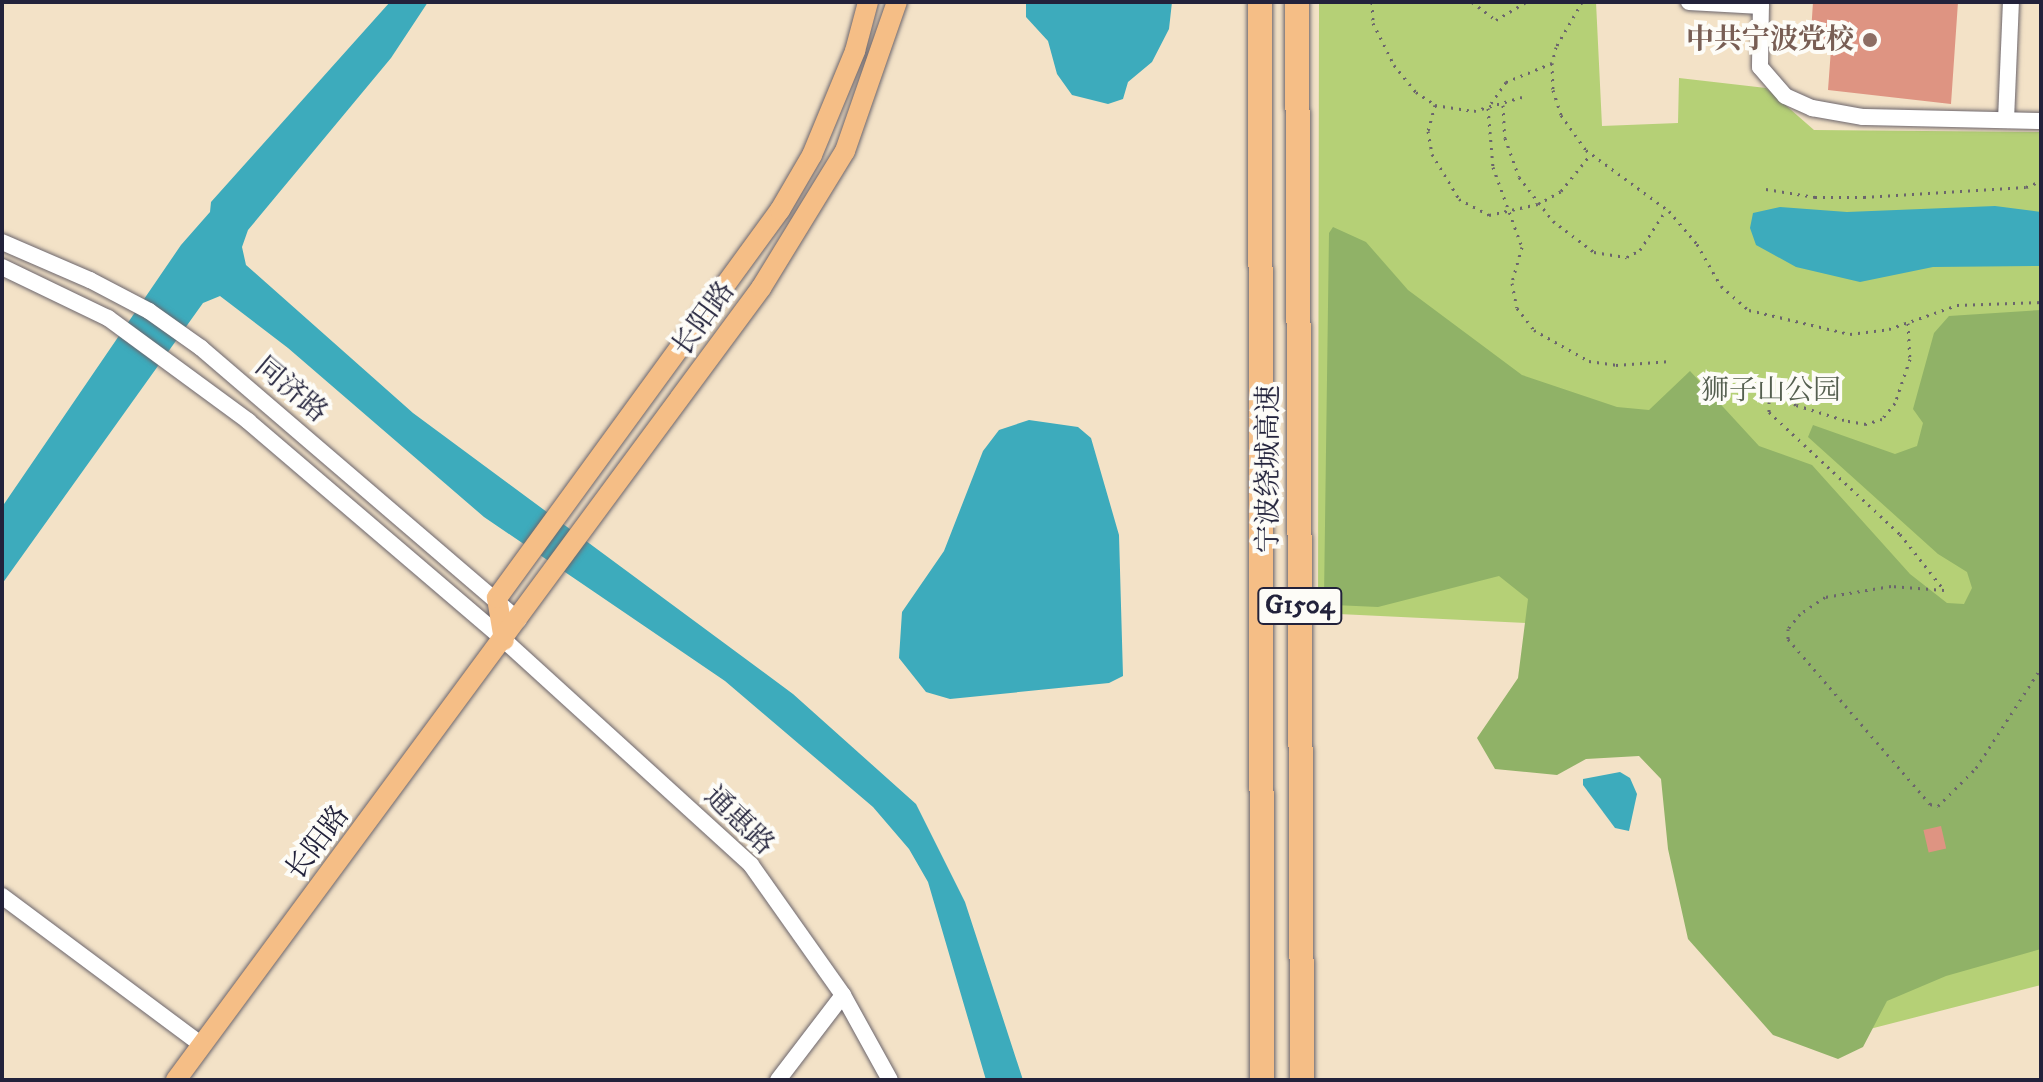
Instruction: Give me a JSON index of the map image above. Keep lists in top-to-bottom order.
{
  "streets": {
    "highway": ["宁波绕城高速", "G1504"],
    "main road": ["长阳路"],
    "street": ["同济路", "通惠路"]
  },
  "crossings": [
    ["长阳路", "同济路"],
    ["长阳路", "通惠路"],
    ["同济路", "通惠路"]
  ],
  "parks": ["狮子山公园"],
  "places": ["中共宁波党校"]
}
